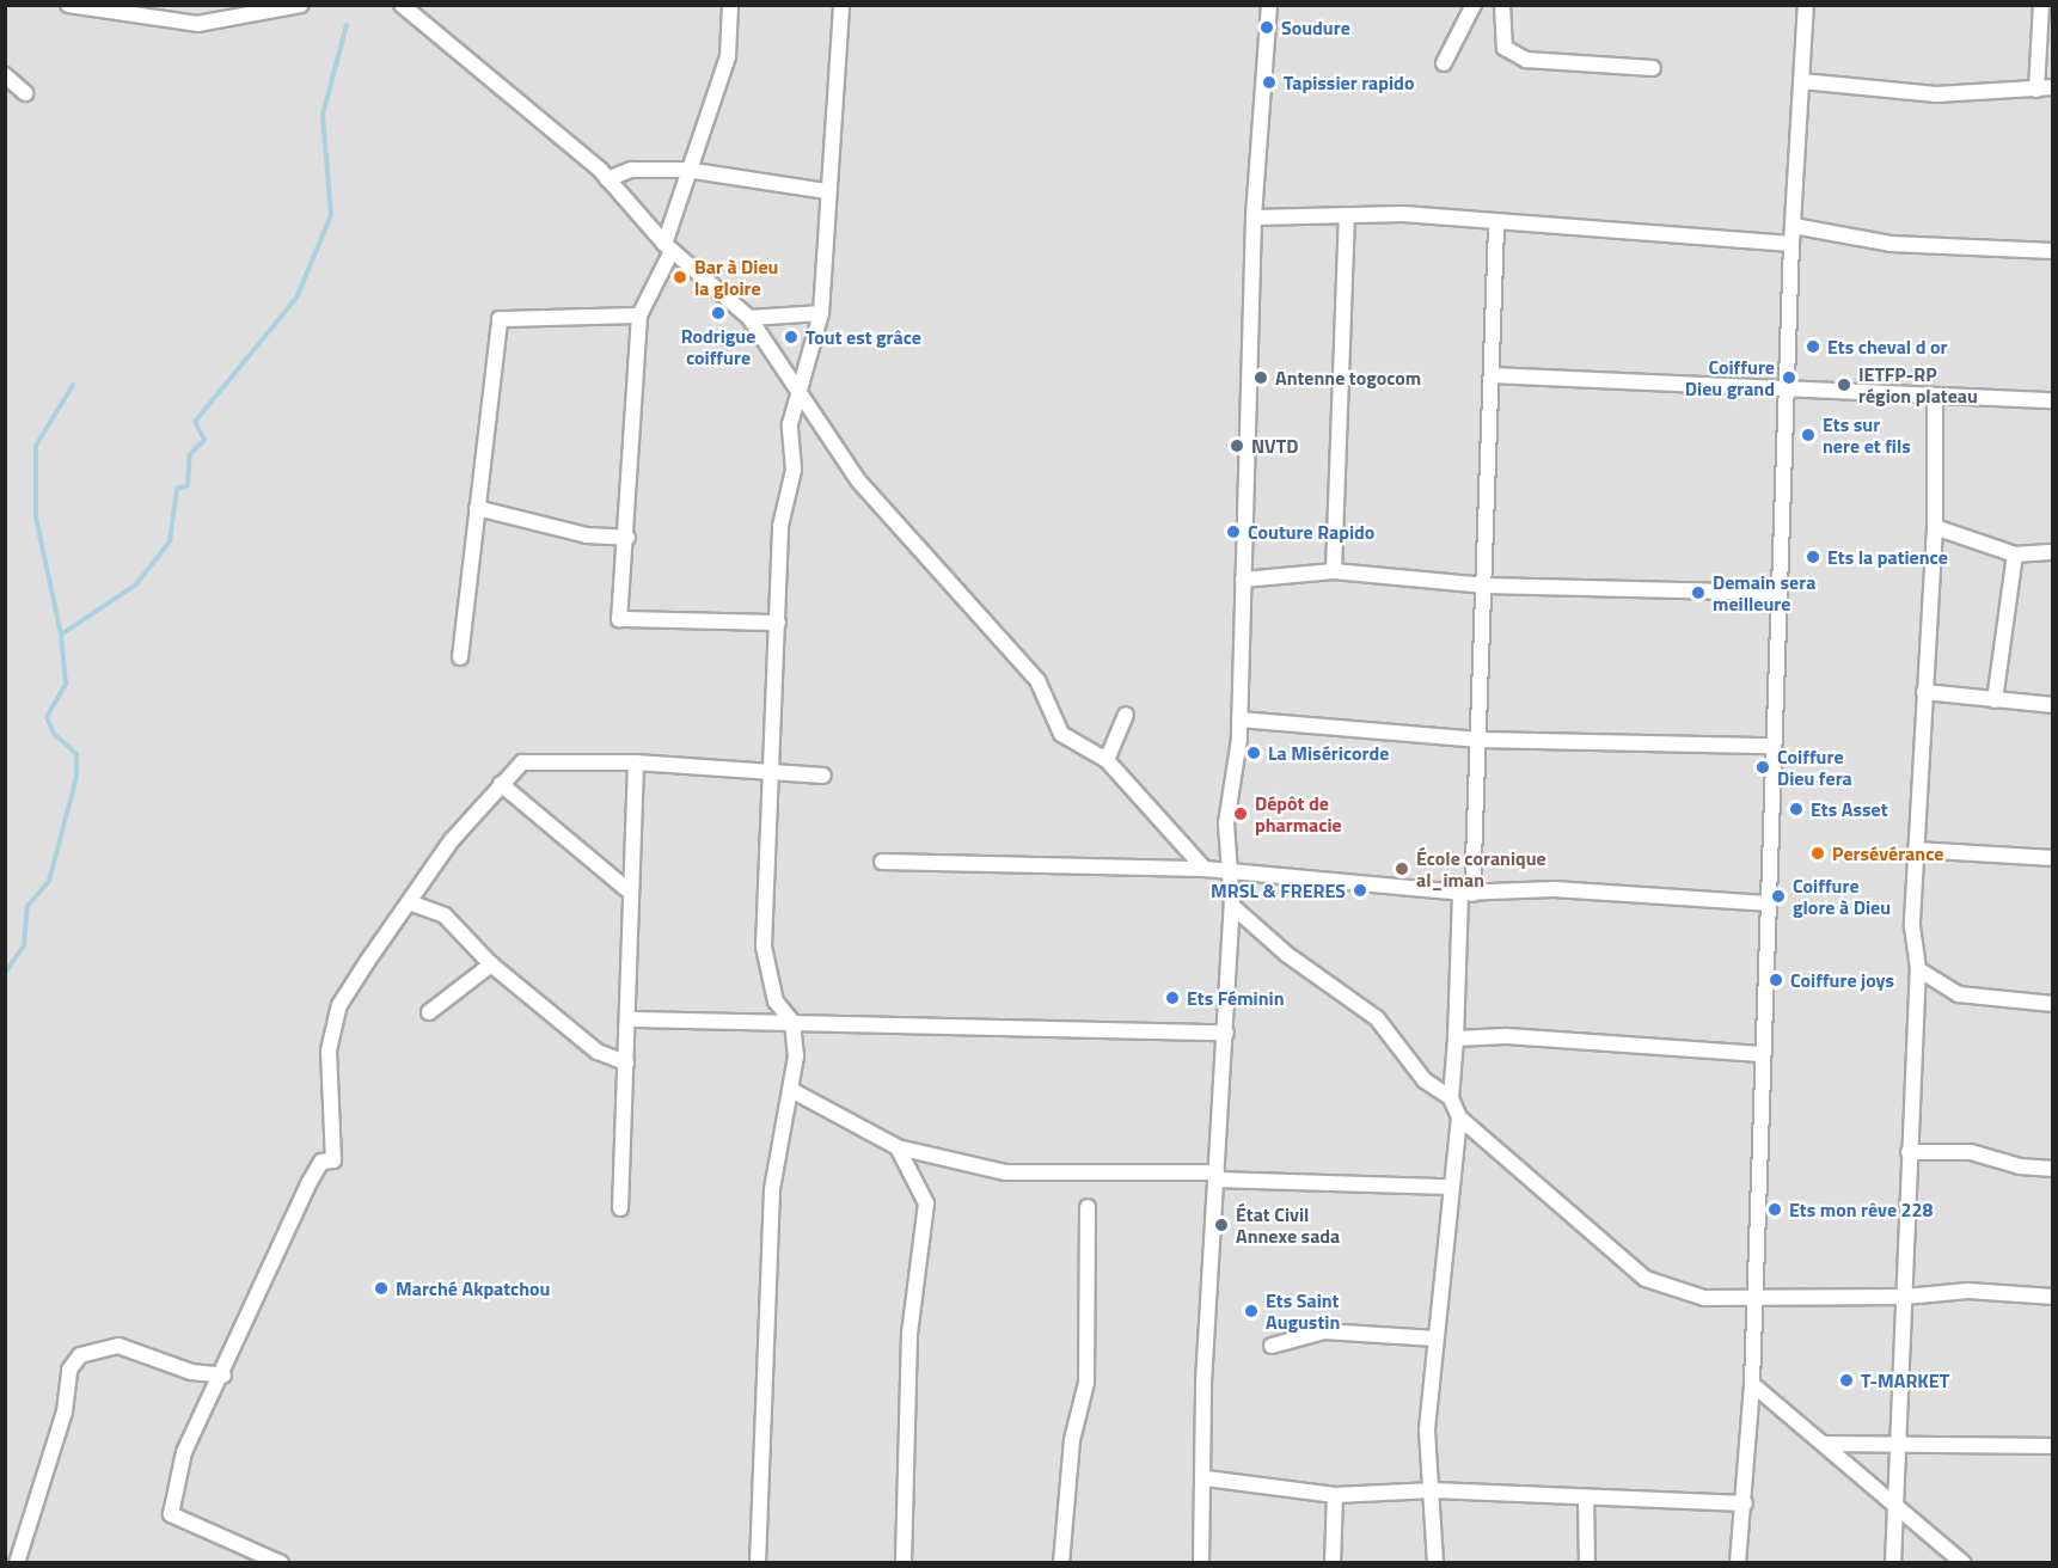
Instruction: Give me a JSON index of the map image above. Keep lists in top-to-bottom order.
{
  "places": [
    "Soudure",
    "Tapissier rapido",
    "Bar à Dieu la gloire",
    "Rodrigue coiffure",
    "Tout est grâce",
    "Ets cheval d or",
    "Antenne togocom",
    "Coiffure Dieu grand",
    "IETFP-RP région plateau",
    "Ets sur nere et fils",
    "NVTD",
    "Couture Rapido",
    "Ets la patience",
    "Demain sera meilleure",
    "La Miséricorde",
    "Coiffure Dieu fera",
    "Ets Asset",
    "Dépôt de pharmacie",
    "Persévérance",
    "École coranique al_iman",
    "MRSL & FRERES",
    "Coiffure glore à Dieu",
    "Coiffure joys",
    "Ets Féminin",
    "Ets mon rêve 228",
    "État Civil Annexe sada",
    "Marché Akpatchou",
    "Ets Saint Augustin",
    "T-MARKET"
  ]
}
